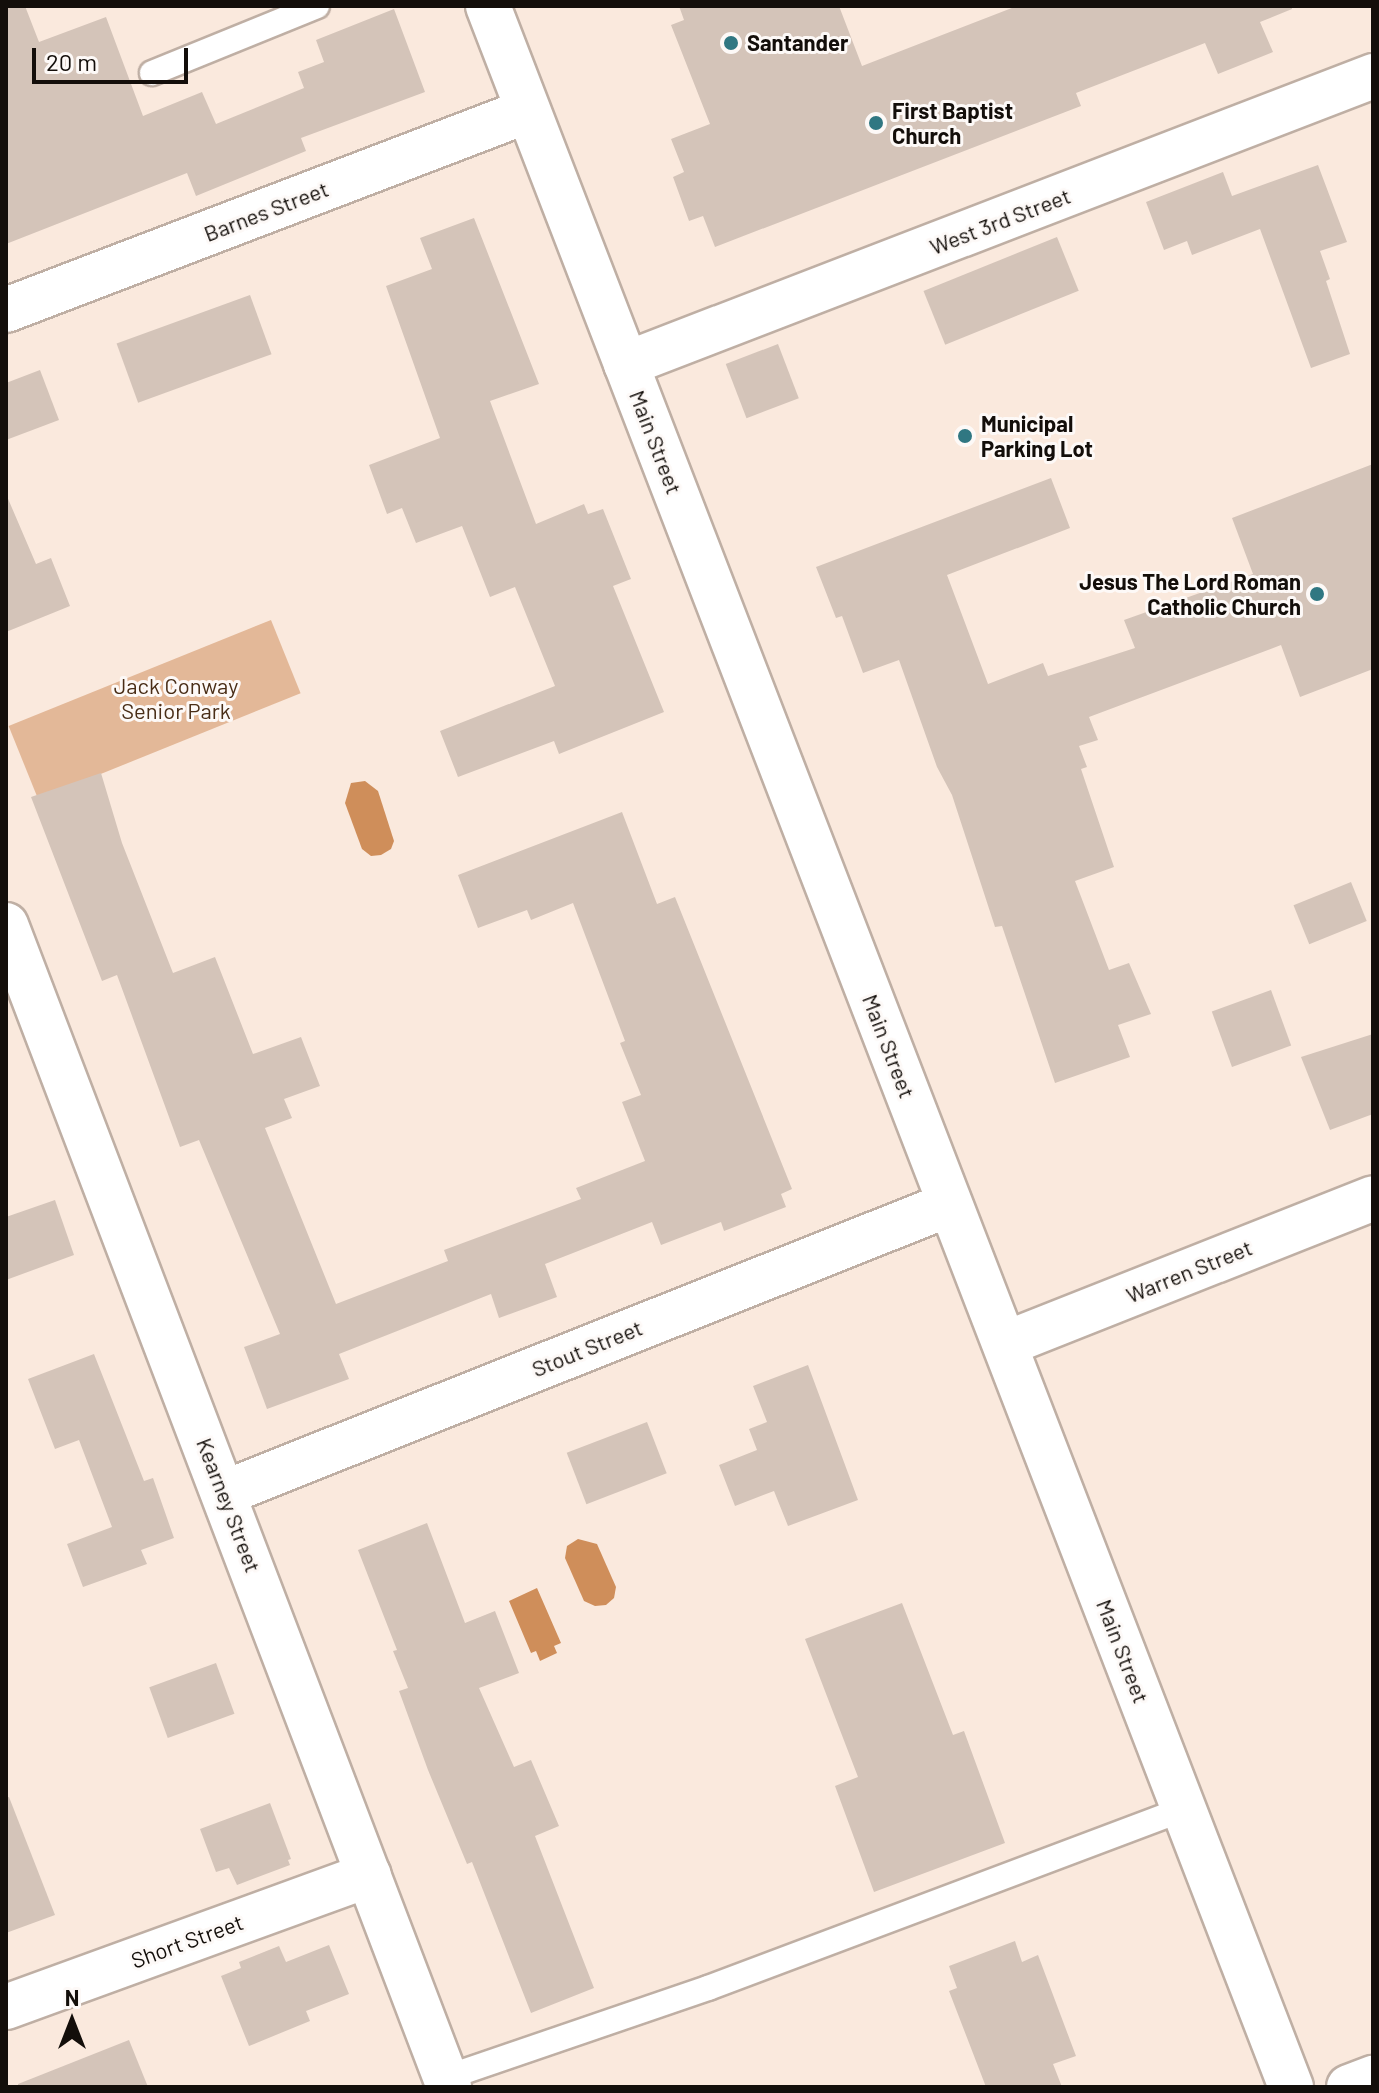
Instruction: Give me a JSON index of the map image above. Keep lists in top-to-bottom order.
{
  "streets": {
    "street": [
      "Barnes Street",
      "West 3rd Street",
      "Main Street",
      "Warren Street",
      "Stout Street",
      "Kearney Street",
      "Short Street"
    ]
  },
  "crossings": [
    ["Barnes Street", "Main Street"],
    ["West 3rd Street", "Main Street"],
    ["Main Street", "Warren Street"],
    ["Main Street", "Stout Street"],
    ["Stout Street", "Kearney Street"],
    ["Kearney Street", "Short Street"]
  ],
  "parks": ["Jack Conway Senior Park"],
  "places": [
    "Santander",
    "First Baptist Church",
    "Municipal Parking Lot",
    "Jesus The Lord Roman Catholic Church"
  ],
  "scale_bar": "20 m",
  "north": "top"
}
